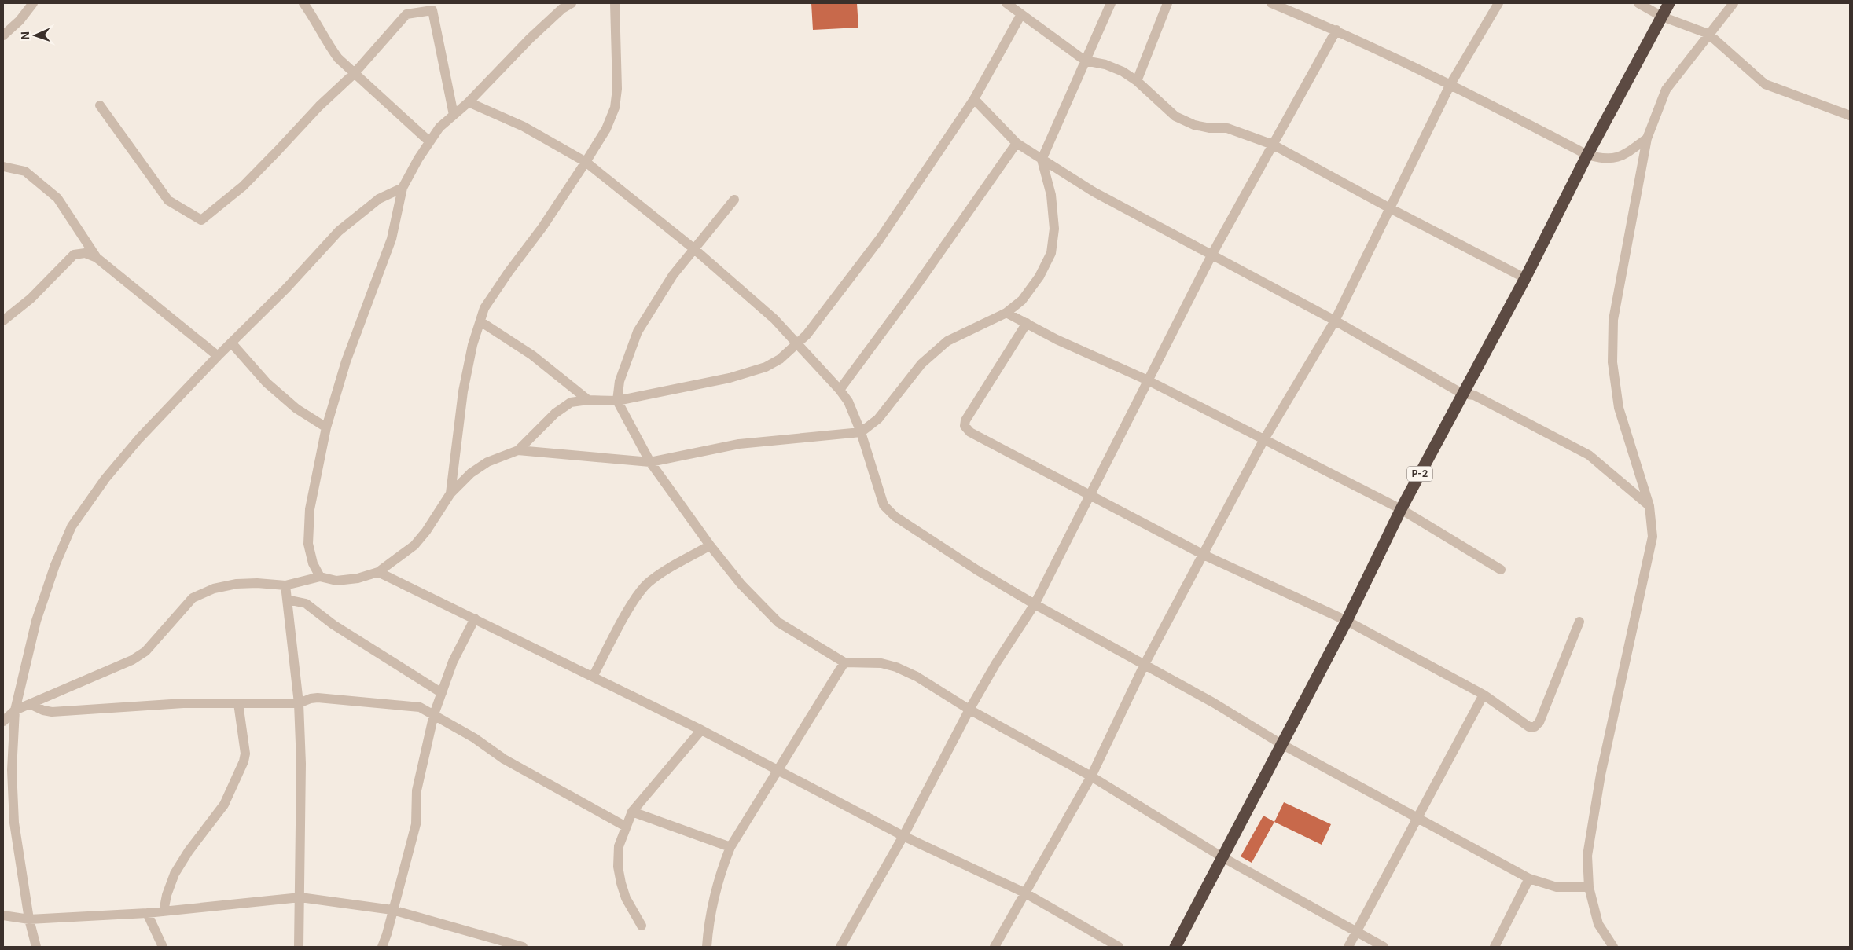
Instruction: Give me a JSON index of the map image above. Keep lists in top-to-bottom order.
{
  "streets": {
    "highway": ["P-2"]
  },
  "north": "left"
}
